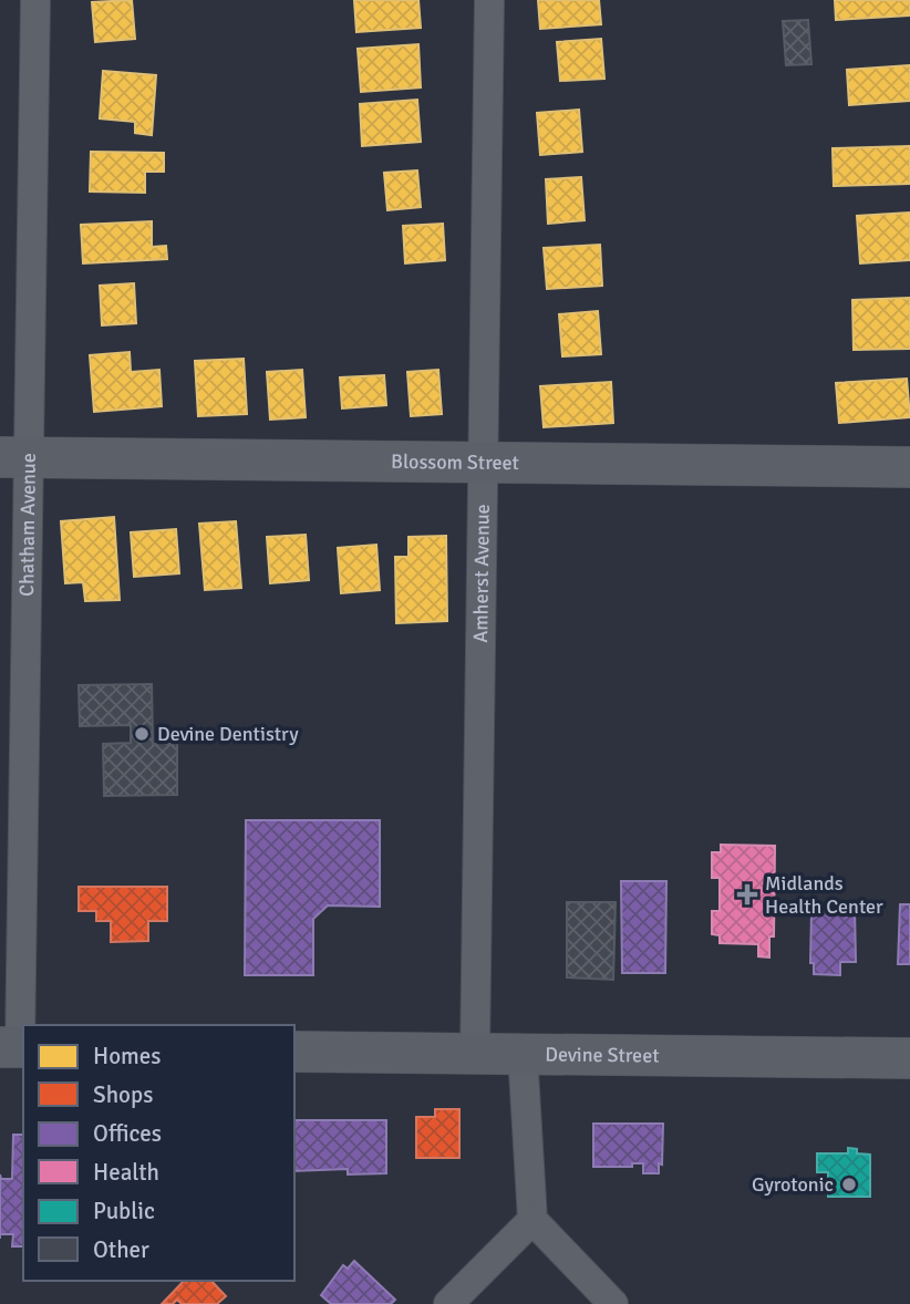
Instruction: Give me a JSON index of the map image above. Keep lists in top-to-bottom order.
{
  "streets": {
    "street": [
      "Blossom Street",
      "Chatham Avenue",
      "Amherst Avenue",
      "Devine Street"
    ]
  },
  "crossings": [
    ["Blossom Street", "Chatham Avenue"],
    ["Blossom Street", "Amherst Avenue"],
    ["Amherst Avenue", "Devine Street"]
  ],
  "places": {
    "other": ["Devine Dentistry", "Gyrotonic"],
    "health": ["Midlands Health Center"]
  },
  "legend": [
    "Homes",
    "Shops",
    "Offices",
    "Health",
    "Public",
    "Other"
  ]
}
